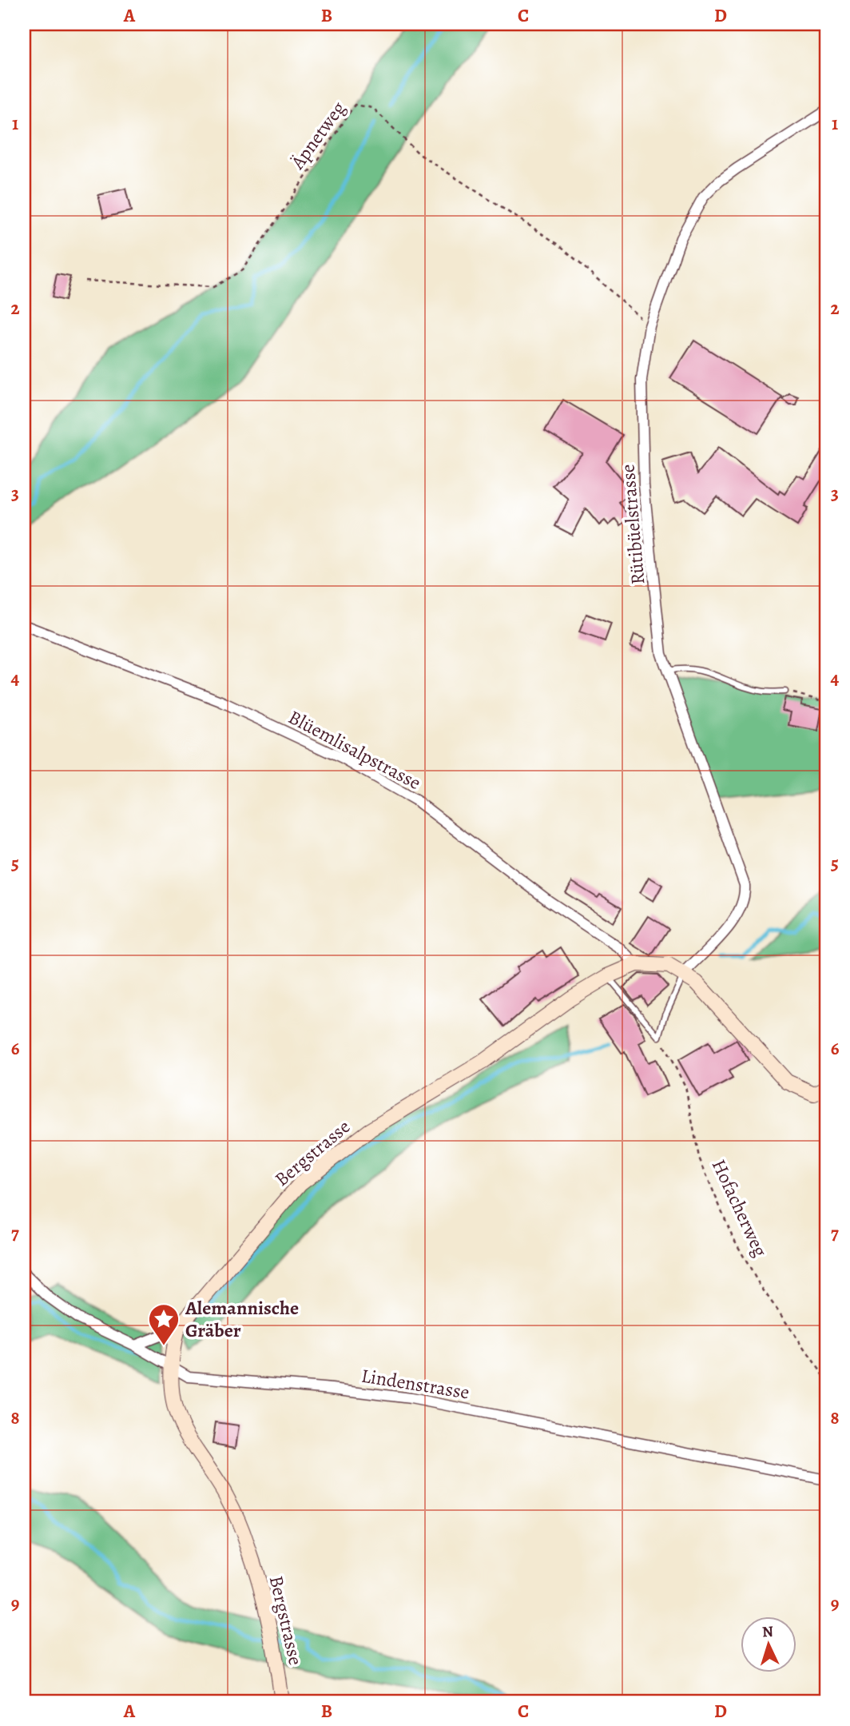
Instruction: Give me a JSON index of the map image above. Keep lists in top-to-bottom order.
{
  "streets": {
    "street": [
      "Rütibüelstrasse",
      "Blüemlisalpstrasse",
      "Bergstrasse",
      "Lindenstrasse"
    ],
    "path": ["Äpnetweg", "Hofacherweg"]
  },
  "crossings": [
    ["Äpnetweg", "Rütibüelstrasse"],
    ["Rütibüelstrasse", "Bergstrasse"],
    ["Blüemlisalpstrasse", "Bergstrasse"],
    ["Bergstrasse", "Lindenstrasse"]
  ],
  "places": {
    "place": ["Alemannische Gräber"]
  },
  "north": "top",
  "grid": {
    "columns": [
      "A",
      "B",
      "C",
      "D"
    ],
    "rows": [
      "1",
      "2",
      "3",
      "4",
      "5",
      "6",
      "7",
      "8",
      "9"
    ]
  }
}
